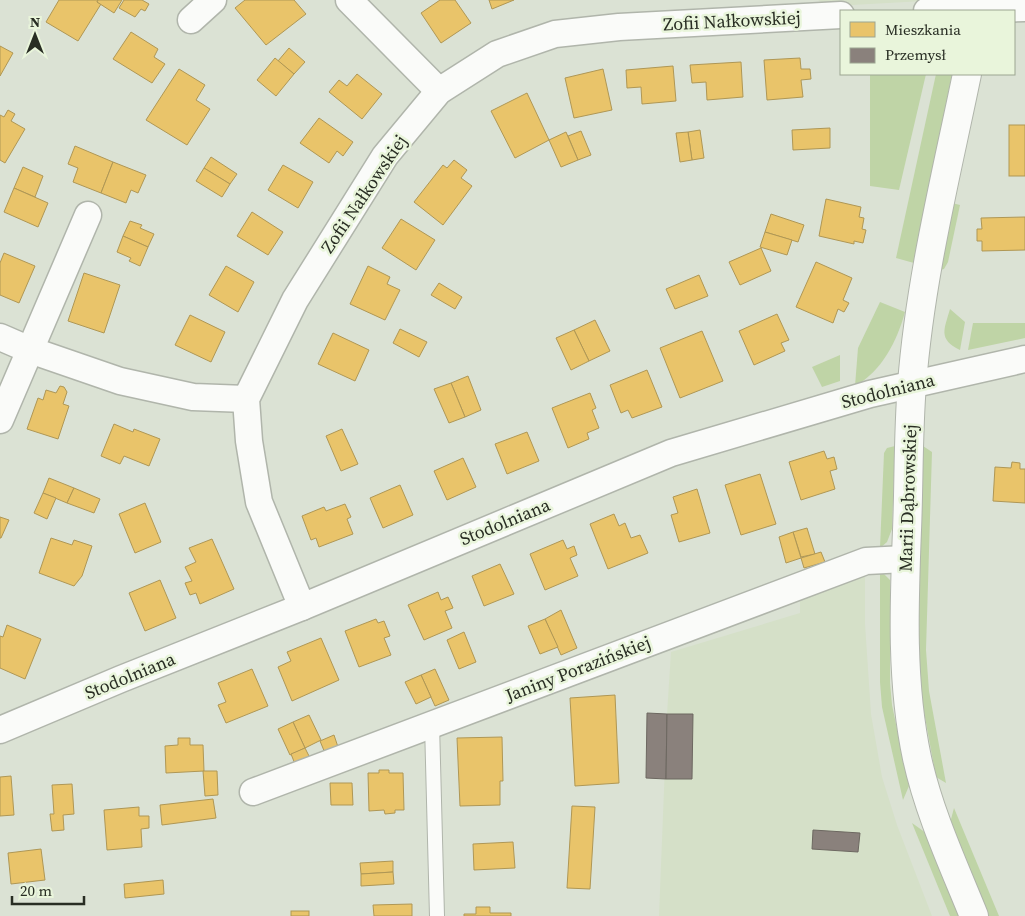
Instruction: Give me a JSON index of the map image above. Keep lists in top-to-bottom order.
{
  "streets": {
    "street": [
      "Zofii Nałkowskiej",
      "Stodolniana",
      "Marii Dąbrowskiej",
      "Janiny Porazińskiej"
    ]
  },
  "crossings": [
    ["Stodolniana", "Marii Dąbrowskiej"],
    ["Marii Dąbrowskiej", "Janiny Porazińskiej"]
  ],
  "legend": ["Mieszkania", "Przemysł"],
  "scale_bar": "20 m",
  "north": "top"
}
